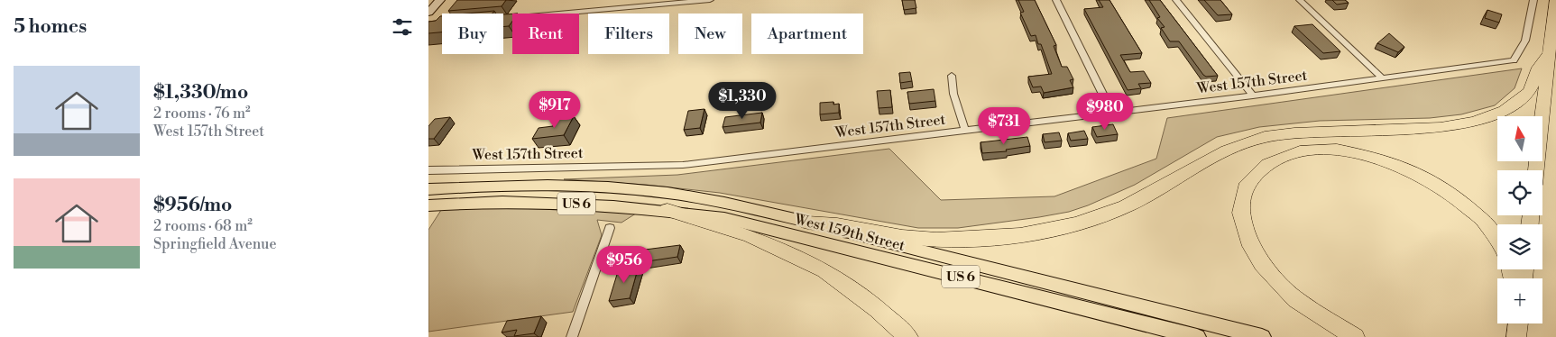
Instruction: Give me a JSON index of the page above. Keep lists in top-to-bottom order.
{
  "streets": {
    "main road": ["US 6", "West 159th Street"],
    "street": ["West 157th Street"]
  },
  "north": "top",
  "page": {
    "heading": "5 homes",
    "chip": [
      "Buy",
      "Rent",
      "Filters",
      "New",
      "Apartment"
    ],
    "list": [
      {
        "name": "$1,330/mo",
        "note": "2 rooms · 76 m² · West 157th Street"
      },
      {
        "name": "$956/mo",
        "note": "2 rooms · 68 m² · Springfield Avenue"
      }
    ],
    "price": [
      "$1,330",
      "$917",
      "$980",
      "$731",
      "$956"
    ],
    "map_buttons": "+"
  }
}
